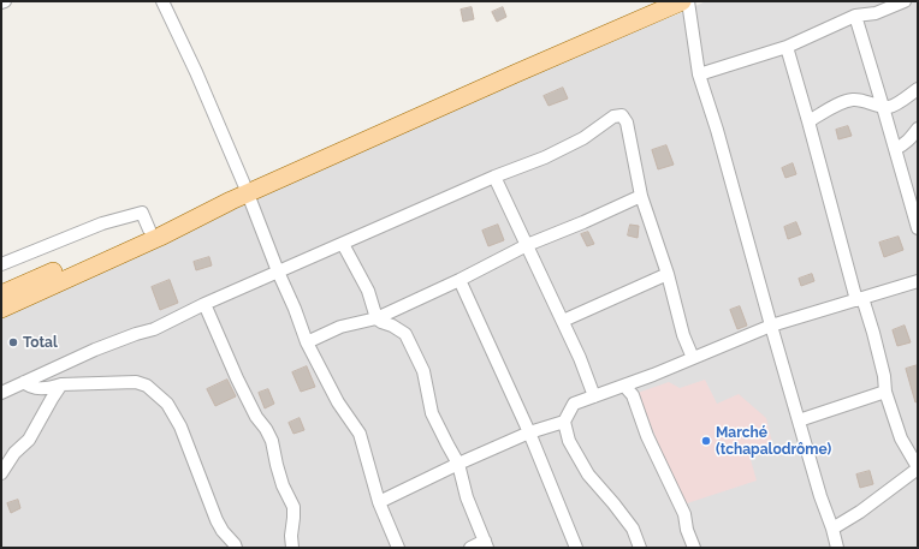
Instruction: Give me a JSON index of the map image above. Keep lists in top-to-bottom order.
{
  "places": ["Total", "Marché (tchapalodrôme)"]
}
